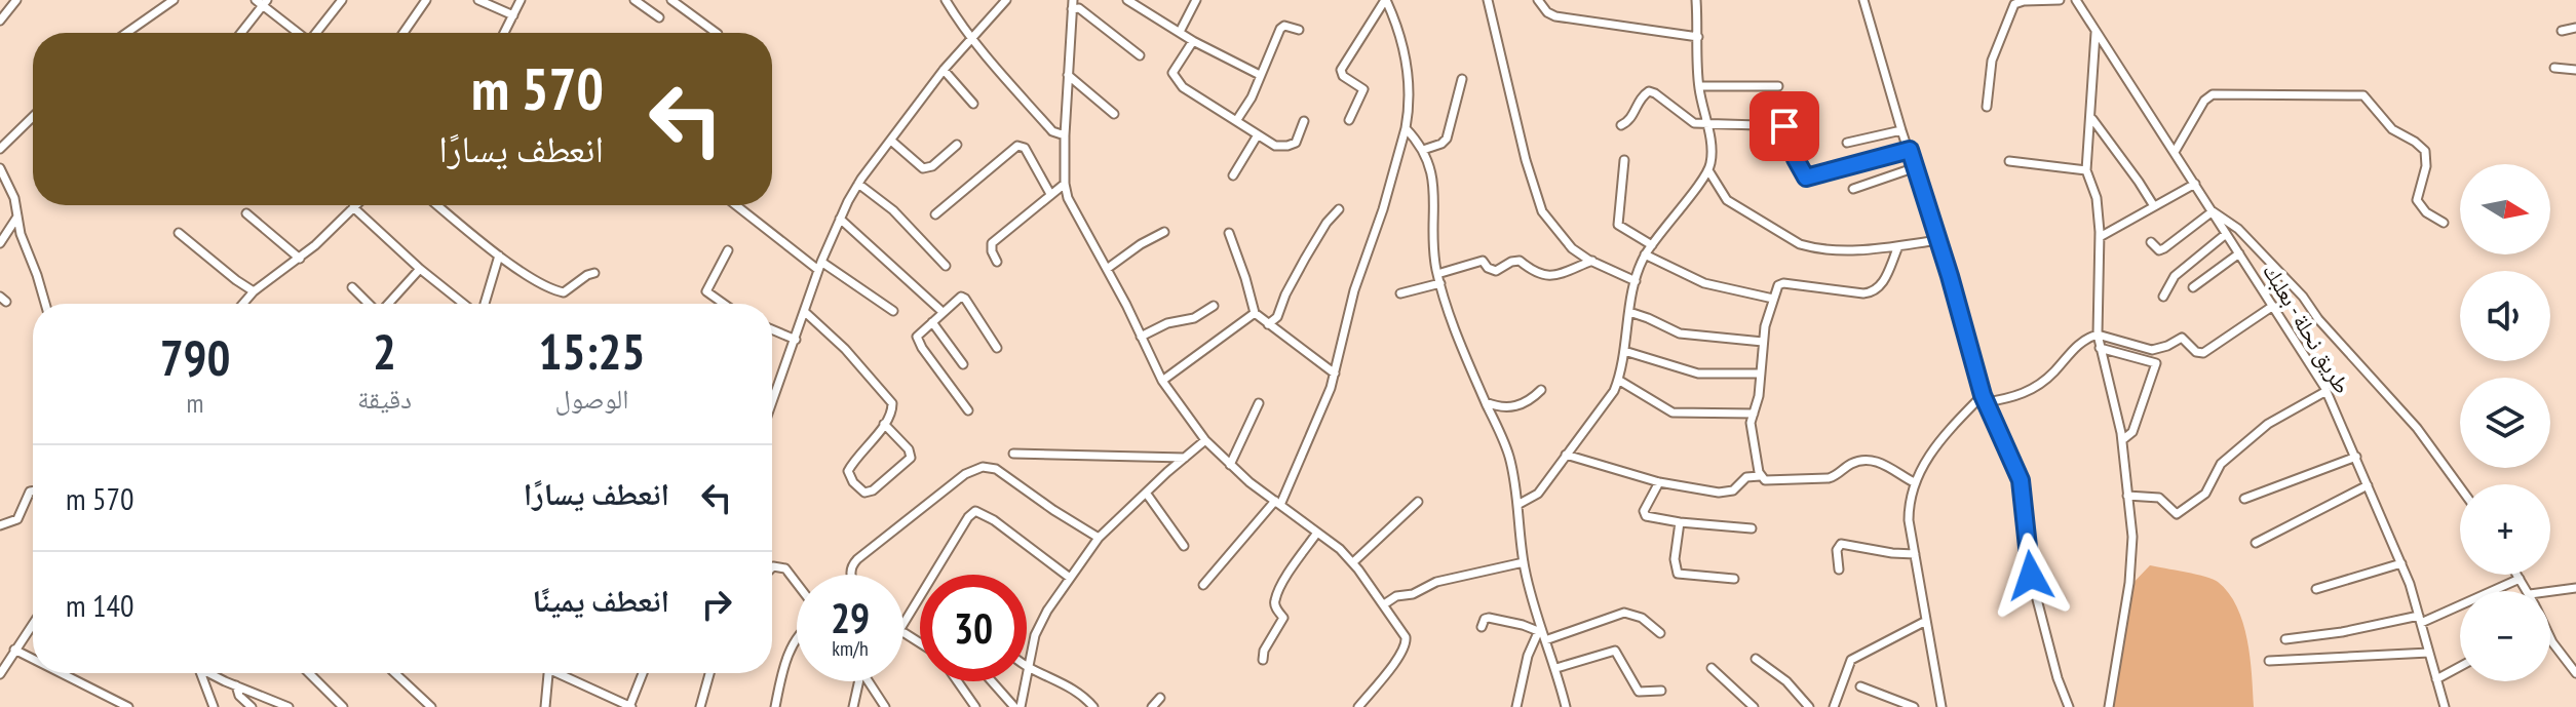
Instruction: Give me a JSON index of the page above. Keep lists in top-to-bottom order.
{
  "streets": {
    "street": ["طريق نحلة - بعلبك"]
  },
  "north": "right",
  "page": {
    "turn": ["570 m", "انعطف يسارًا"],
    "map_buttons": ["+", "−"],
    "eta": [
      "15:25",
      "الوصول",
      "2",
      "دقيقة",
      "790",
      "m"
    ],
    "list": [
      {
        "name": "انعطف يسارًا",
        "value": "570 m"
      },
      {
        "name": "انعطف يمينًا",
        "value": "140 m"
      }
    ],
    "speed": "29 km/h",
    "limit": "30"
  }
}
